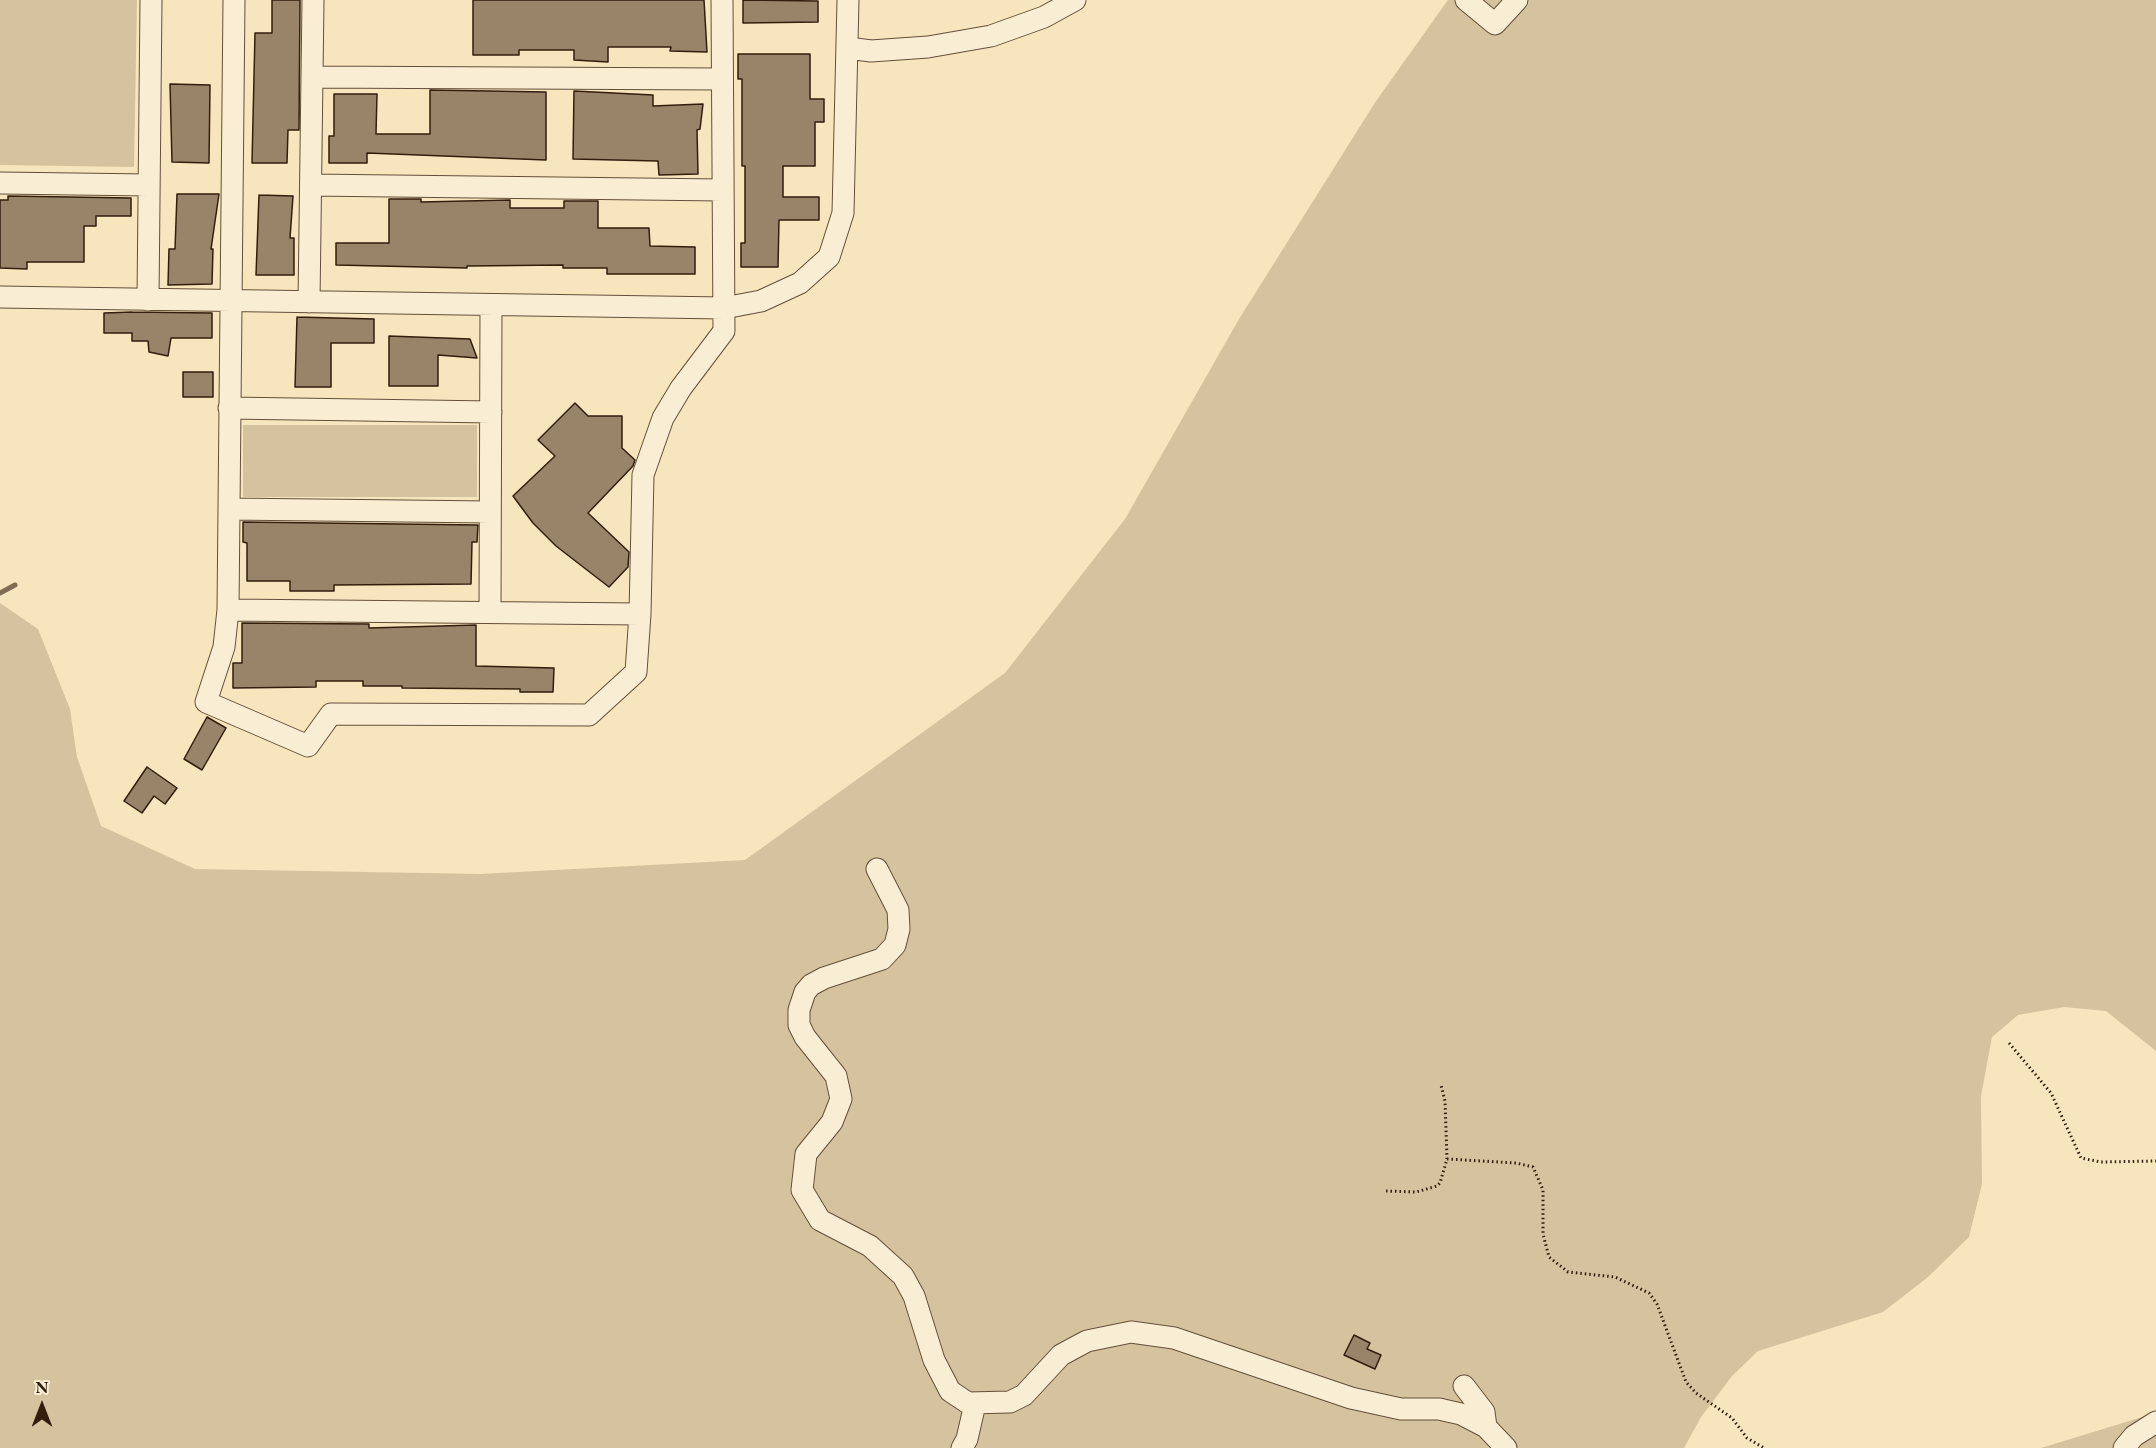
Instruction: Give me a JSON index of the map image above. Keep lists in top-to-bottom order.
{
  "north": "top"
}
